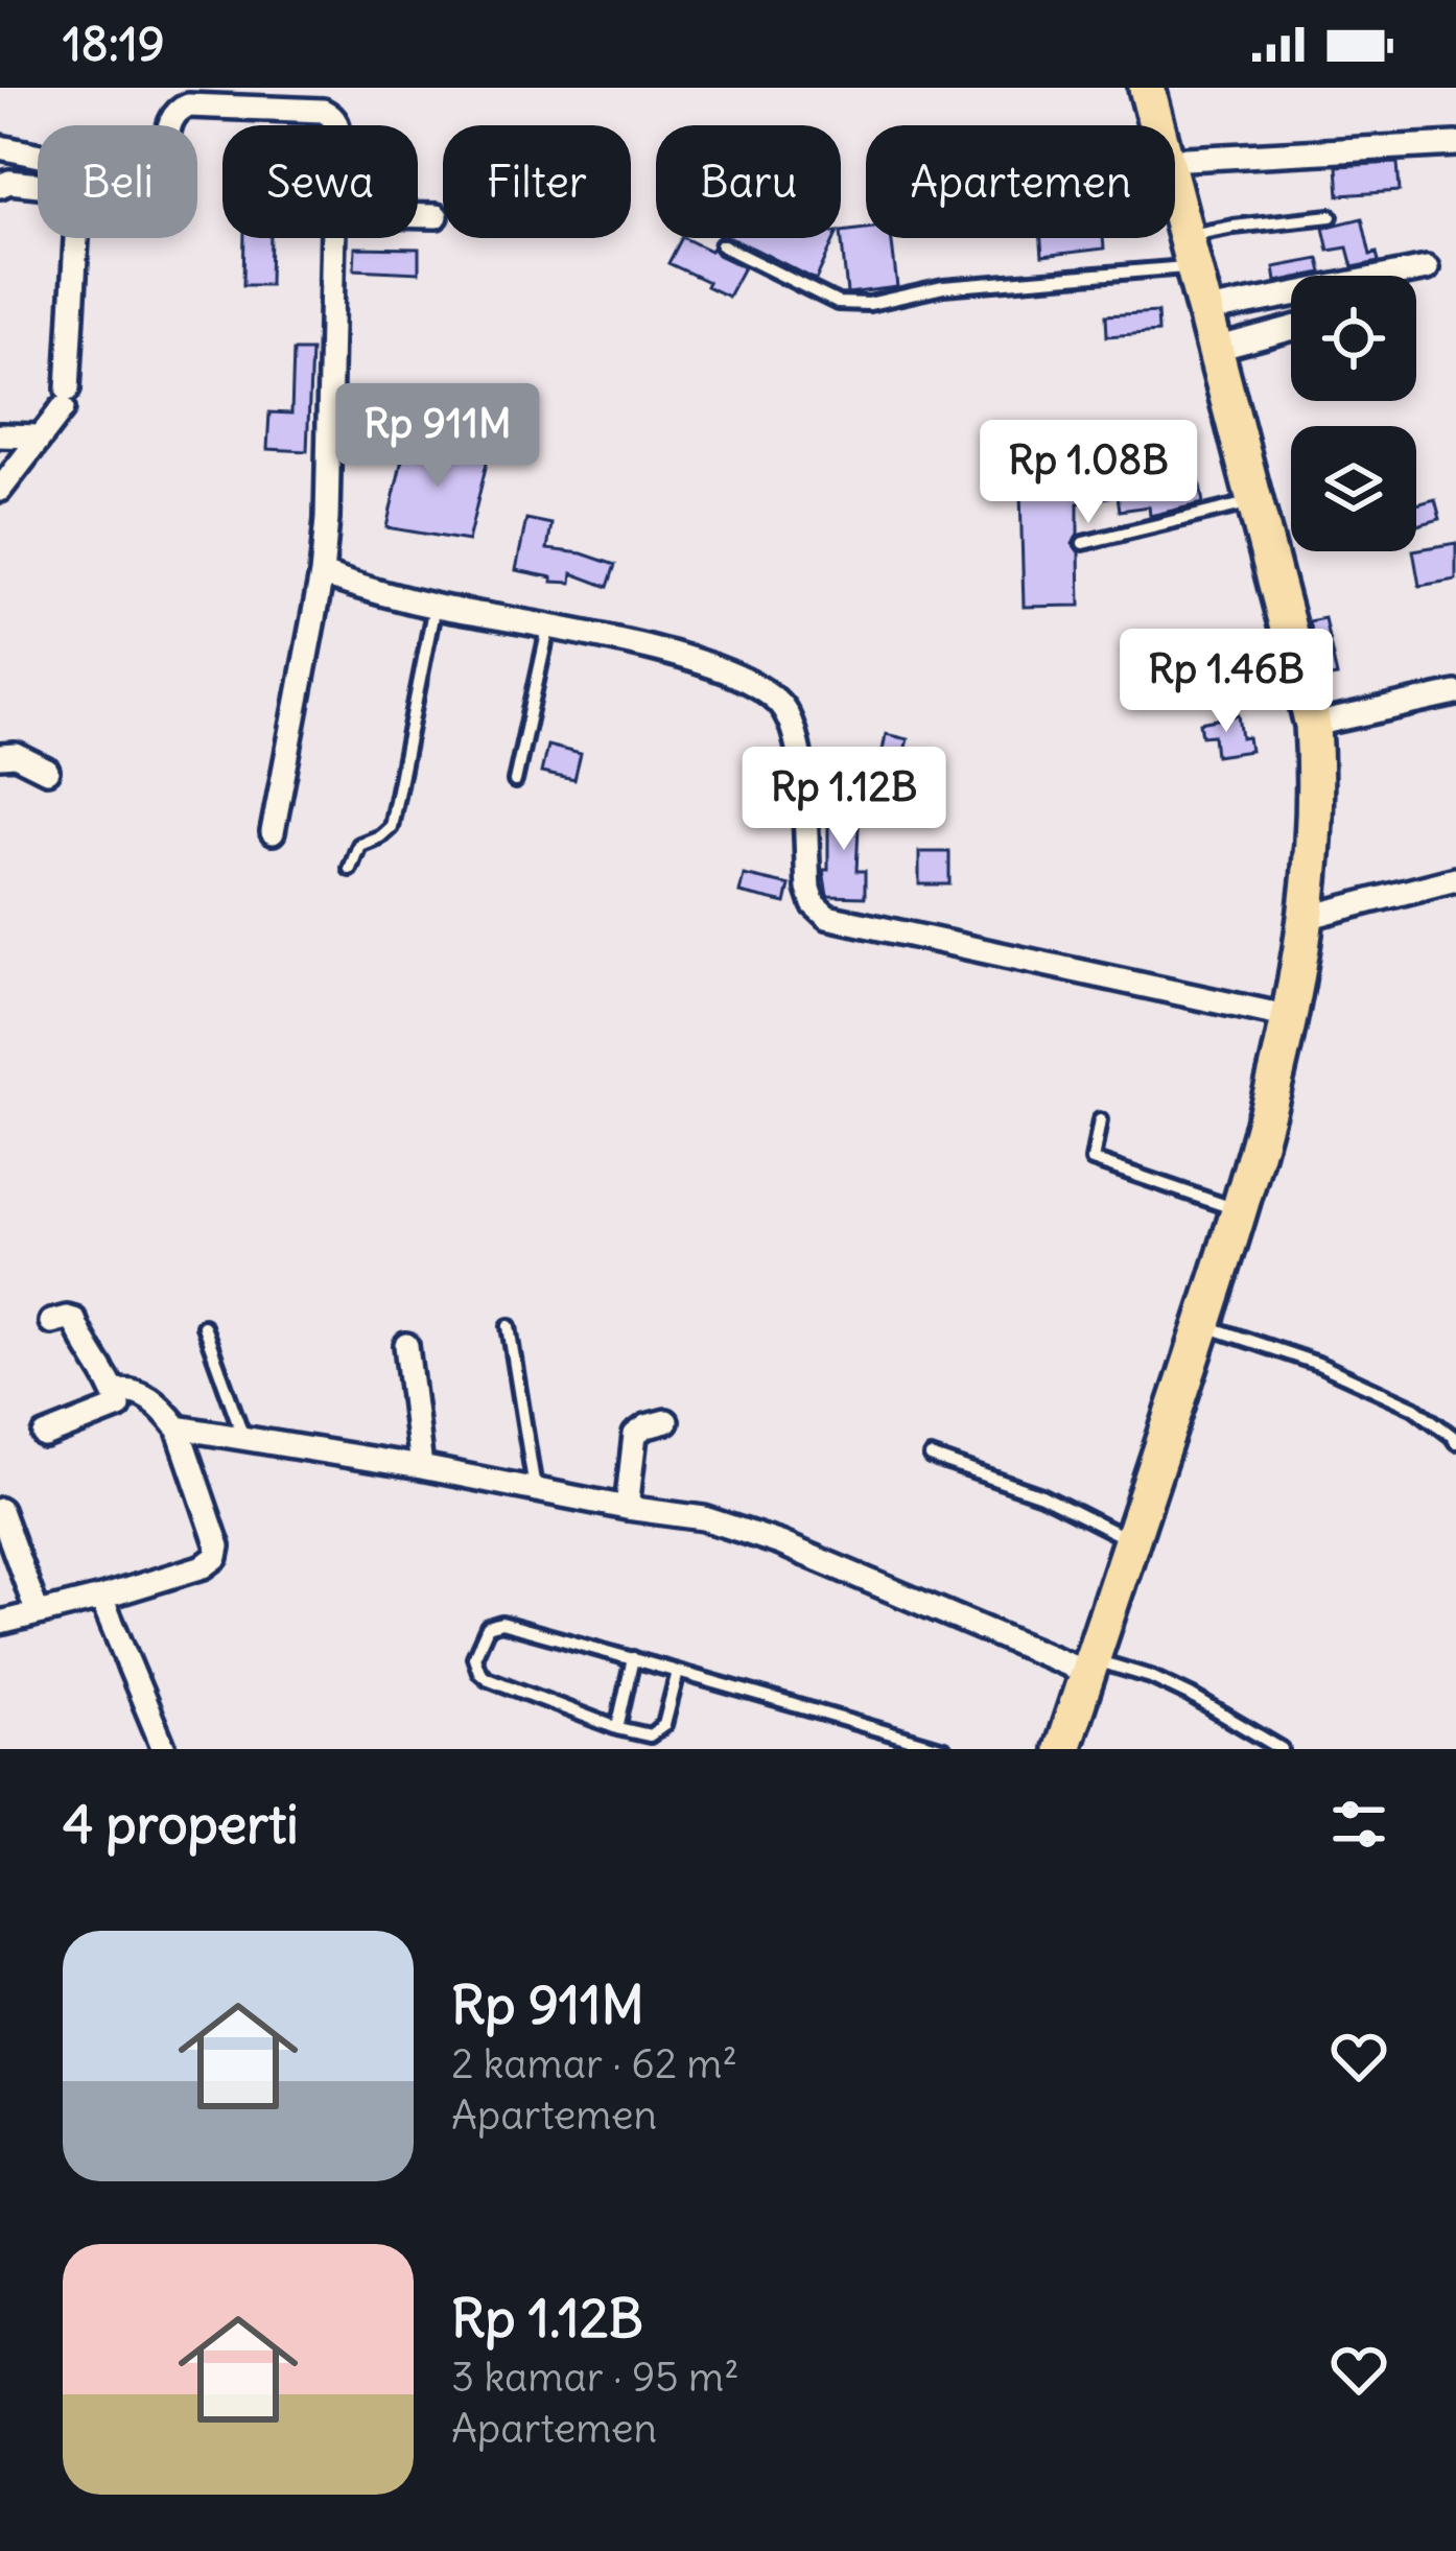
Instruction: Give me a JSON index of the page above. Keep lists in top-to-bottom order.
{
  "page": {
    "status": "18:19",
    "chip": [
      "Beli",
      "Sewa",
      "Filter",
      "Baru",
      "Apartemen"
    ],
    "price": [
      "Rp 911M",
      "Rp 1.08B",
      "Rp 1.46B",
      "Rp 1.12B"
    ],
    "heading": "4 properti",
    "list": [
      {
        "name": "Rp 911M",
        "note": "2 kamar · 62 m² · Apartemen"
      },
      {
        "name": "Rp 1.12B",
        "note": "3 kamar · 95 m² · Apartemen"
      }
    ]
  }
}
